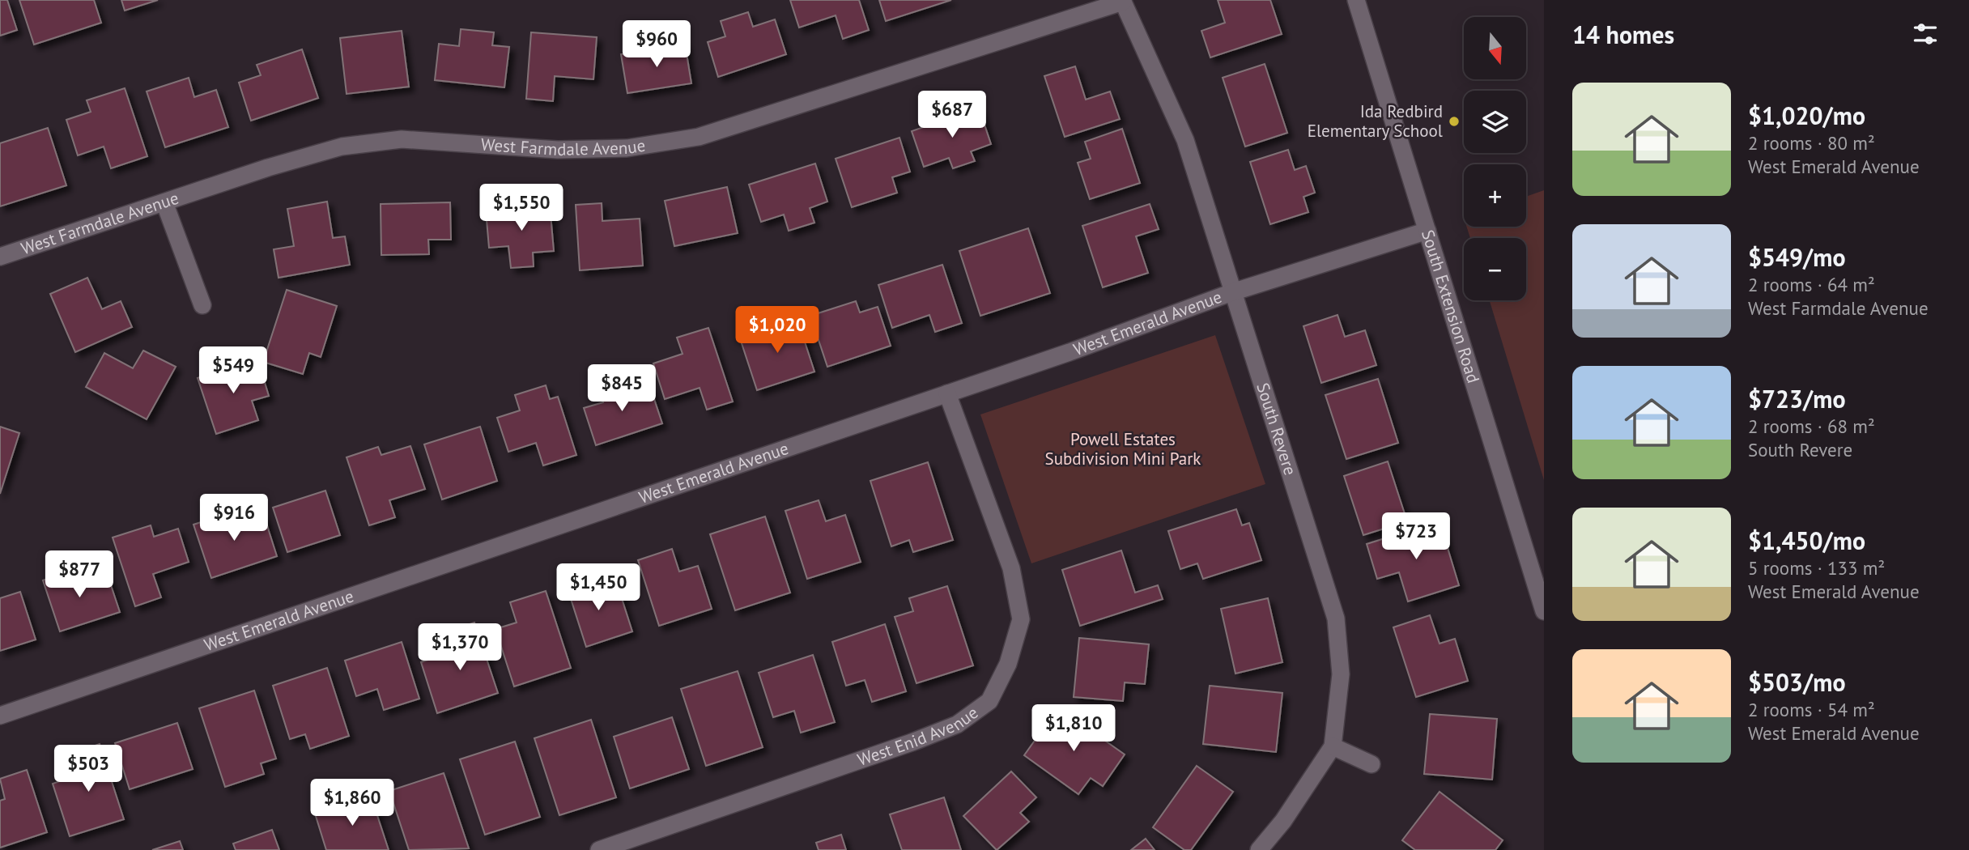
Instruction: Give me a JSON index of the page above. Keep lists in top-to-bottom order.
{
  "streets": {
    "street": [
      "West Farmdale Avenue",
      "South Extension Road",
      "West Emerald Avenue",
      "South Revere",
      "West Enid Avenue"
    ]
  },
  "crossings": [
    ["West Farmdale Avenue", "South Revere"],
    ["South Extension Road", "West Emerald Avenue"],
    ["West Emerald Avenue", "South Revere"],
    ["West Emerald Avenue", "West Enid Avenue"]
  ],
  "parks": ["Powell Estates Subdivision Mini Park"],
  "places": ["Ida Redbird Elementary School"],
  "north": "bottom",
  "page": {
    "heading": "14 homes",
    "map_buttons": ["+", "−"],
    "price": [
      "$960",
      "$687",
      "$1,550",
      "$1,020",
      "$549",
      "$845",
      "$916",
      "$723",
      "$877",
      "$1,450",
      "$1,370",
      "$1,810",
      "$503",
      "$1,860"
    ],
    "list": [
      {
        "name": "$1,020/mo",
        "note": "2 rooms · 80 m² · West Emerald Avenue"
      },
      {
        "name": "$549/mo",
        "note": "2 rooms · 64 m² · West Farmdale Avenue"
      },
      {
        "name": "$723/mo",
        "note": "2 rooms · 68 m² · South Revere"
      },
      {
        "name": "$1,450/mo",
        "note": "5 rooms · 133 m² · West Emerald Avenue"
      },
      {
        "name": "$503/mo",
        "note": "2 rooms · 54 m² · West Emerald Avenue"
      }
    ]
  }
}
